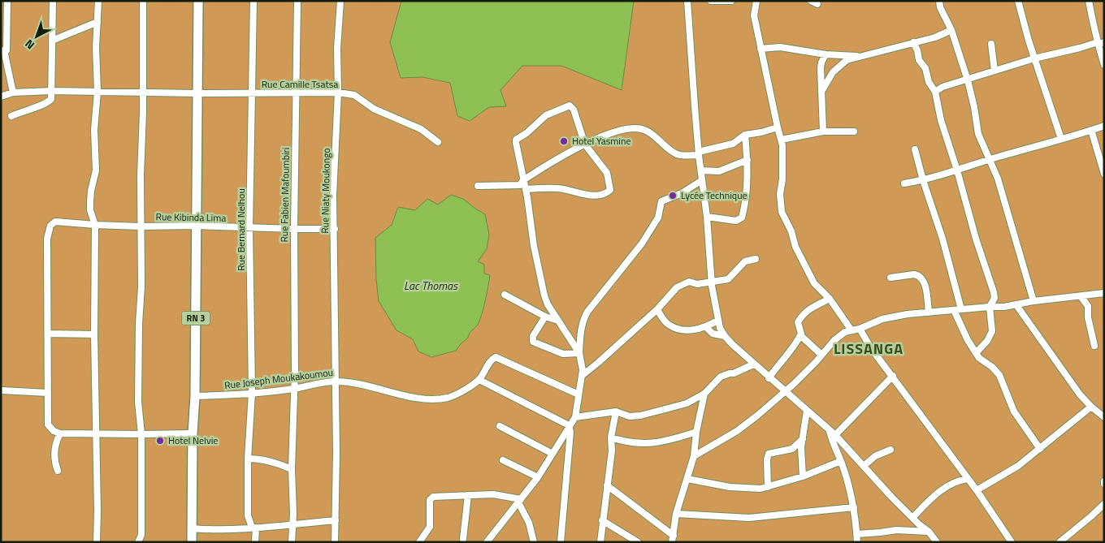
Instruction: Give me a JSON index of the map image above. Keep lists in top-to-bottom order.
{
  "streets": {
    "highway": ["RN 3"],
    "street": [
      "Rue Camille Tsatsa",
      "Rue Niaty Moukongo",
      "Rue Fabien Mafoumbiri",
      "Rue Kibinda Lima",
      "Rue Bernard Nelhou",
      "Rue Joseph Moukakoumou"
    ]
  },
  "crossings": [
    ["Rue Camille Tsatsa", "Rue Niaty Moukongo"],
    ["Rue Camille Tsatsa", "Rue Fabien Mafoumbiri"],
    ["Rue Camille Tsatsa", "Rue Bernard Nelhou"],
    ["Rue Camille Tsatsa", "RN 3"],
    ["Rue Niaty Moukongo", "Rue Kibinda Lima"],
    ["Rue Niaty Moukongo", "Rue Joseph Moukakoumou"],
    ["Rue Fabien Mafoumbiri", "Rue Kibinda Lima"],
    ["Rue Fabien Mafoumbiri", "Rue Joseph Moukakoumou"],
    ["Rue Kibinda Lima", "Rue Bernard Nelhou"],
    ["Rue Kibinda Lima", "RN 3"],
    ["Rue Bernard Nelhou", "Rue Joseph Moukakoumou"],
    ["RN 3", "Rue Joseph Moukakoumou"]
  ],
  "districts": ["LISSANGA"],
  "water": ["Lac Thomas"],
  "places": ["Hotel Yasmine", "Lycée Technique", "Hotel Nelvie"],
  "north": "bottom left"
}
